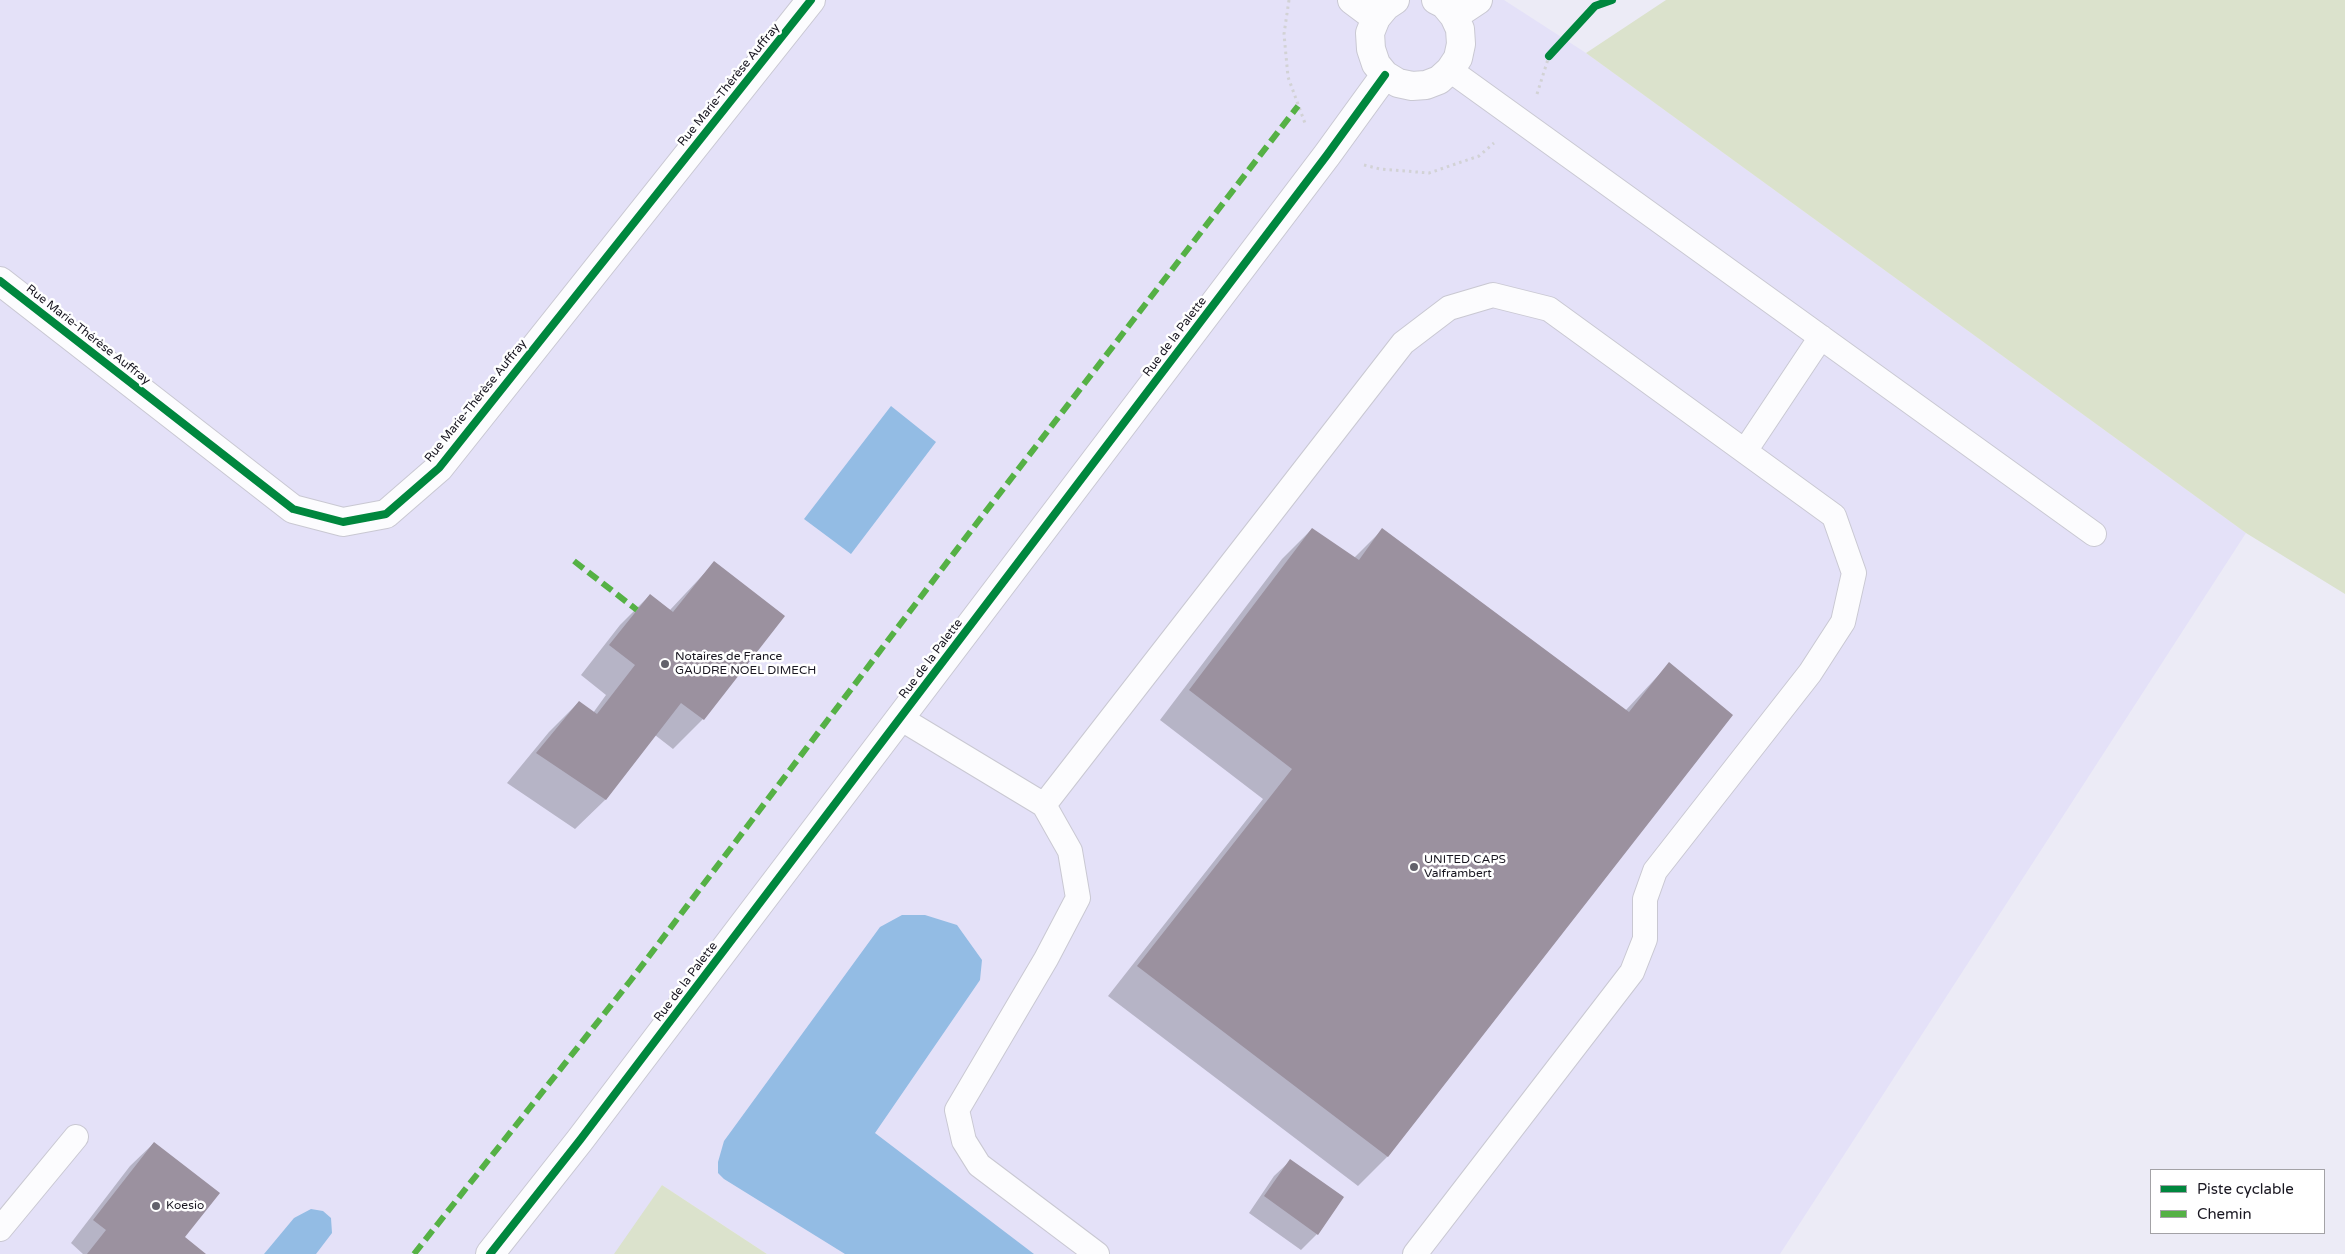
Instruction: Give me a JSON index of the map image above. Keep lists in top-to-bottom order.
{
  "streets": {
    "street": ["Rue Marie-Thérèse Auffray", "Rue de la Palette"]
  },
  "places": ["Notaires de France GAUDRE NOEL DIMECH", "UNITED CAPS Valframbert", "Koesio"],
  "legend": ["Piste cyclable", "Chemin"]
}
